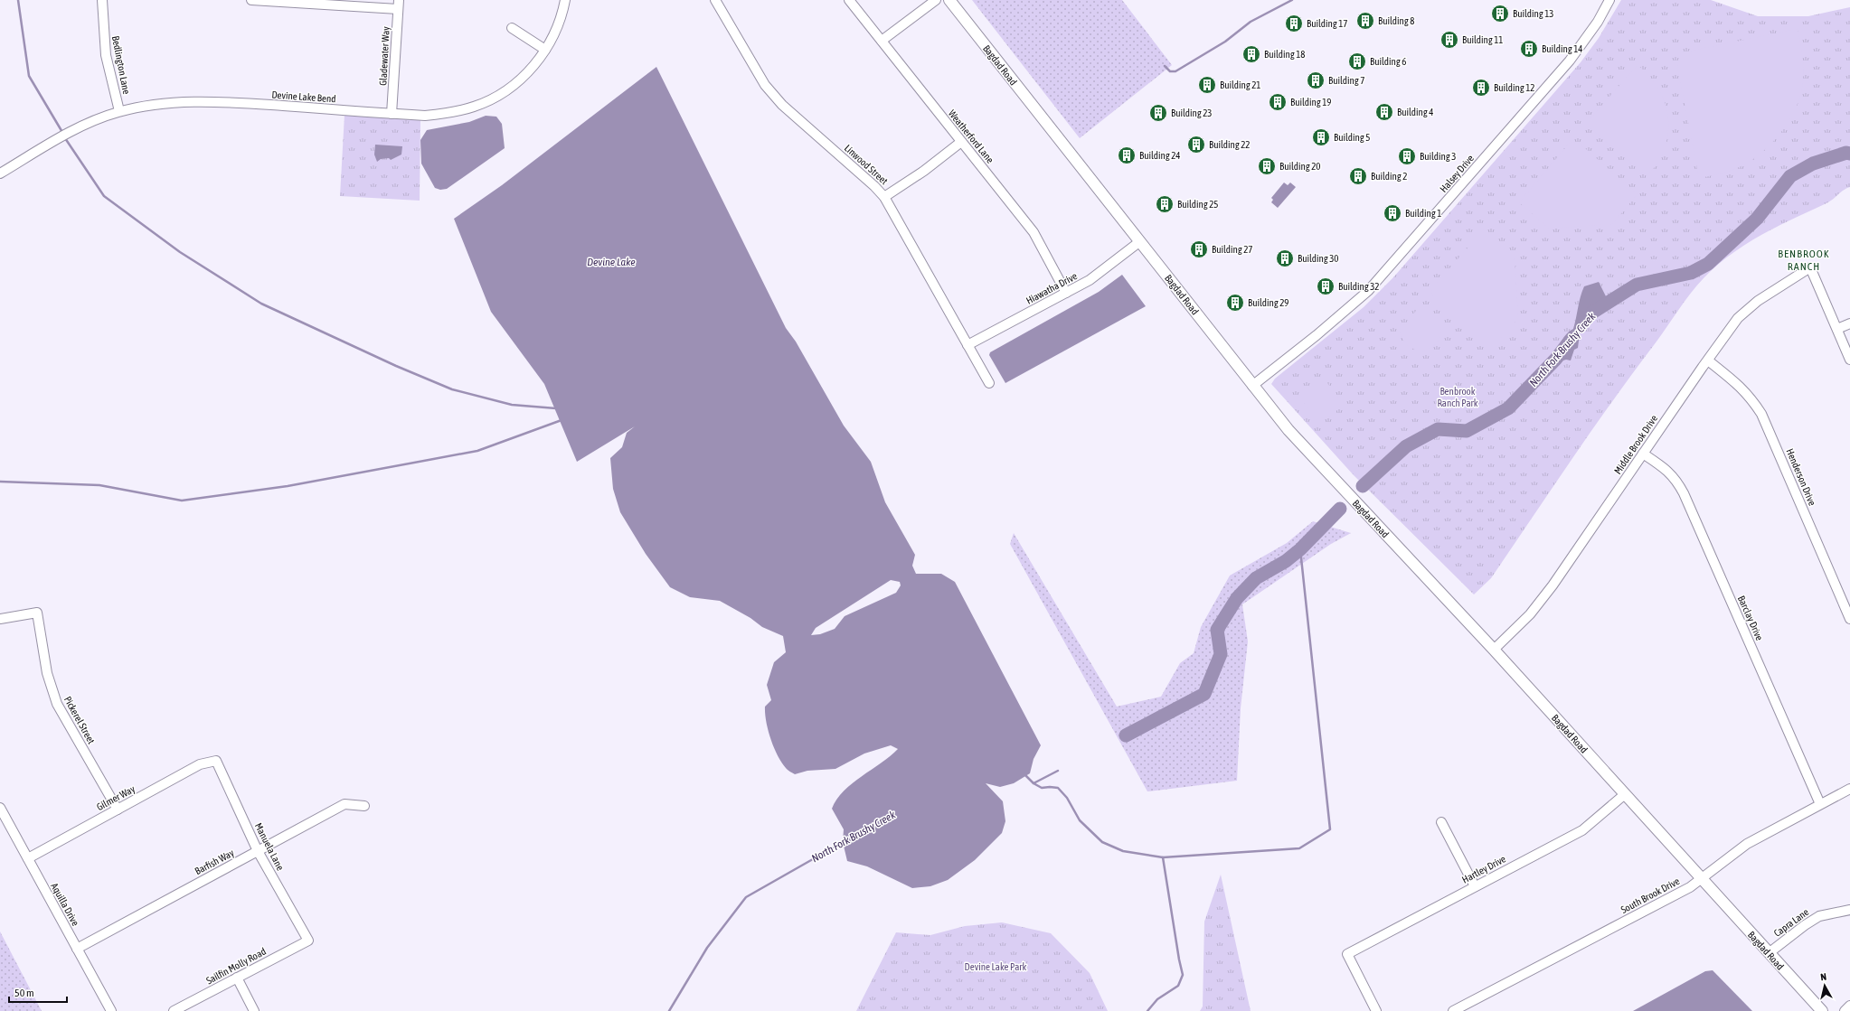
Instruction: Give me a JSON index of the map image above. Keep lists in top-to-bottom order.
{
  "streets": {
    "street": [
      "Gladewater Way",
      "Bedlington Lane",
      "Bagdad Road",
      "Devine Lake Bend",
      "Weatherford Lane",
      "Linwood Street",
      "Halsey Drive",
      "Hiawatha Drive",
      "Middle Brook Drive",
      "Henderson Drive",
      "Barclay Drive",
      "Pickerel Street",
      "Gilmer Way",
      "Manuela Lane",
      "Barfish Way",
      "Hartley Drive",
      "South Brook Drive",
      "Aquilla Drive",
      "Capra Lane",
      "Sailfin Molly Road"
    ]
  },
  "crossings": [
    ["Gladewater Way", "Devine Lake Bend"],
    ["Bedlington Lane", "Devine Lake Bend"],
    ["Bagdad Road", "Halsey Drive"],
    ["Bagdad Road", "Hiawatha Drive"],
    ["Bagdad Road", "Middle Brook Drive"],
    ["Bagdad Road", "Hartley Drive"],
    ["Bagdad Road", "South Brook Drive"],
    ["Bagdad Road", "Capra Lane"],
    ["Weatherford Lane", "Hiawatha Drive"],
    ["Linwood Street", "Hiawatha Drive"],
    ["Middle Brook Drive", "Henderson Drive"],
    ["Middle Brook Drive", "Barclay Drive"],
    ["Barclay Drive", "South Brook Drive"],
    ["Pickerel Street", "Gilmer Way"],
    ["Gilmer Way", "Manuela Lane"],
    ["Gilmer Way", "Aquilla Drive"],
    ["Manuela Lane", "Barfish Way"],
    ["Manuela Lane", "Sailfin Molly Road"],
    ["Barfish Way", "Aquilla Drive"]
  ],
  "districts": ["BENBROOK RANCH"],
  "water": ["Devine Lake", "North Fork Brushy Creek"],
  "parks": ["Benbrook Ranch Park", "Devine Lake Park"],
  "places": {
    "building": [
      "Building 13",
      "Building 8",
      "Building 17",
      "Building 11",
      "Building 14",
      "Building 18",
      "Building 6",
      "Building 7",
      "Building 21",
      "Building 12",
      "Building 19",
      "Building 4",
      "Building 23",
      "Building 5",
      "Building 22",
      "Building 24",
      "Building 3",
      "Building 20",
      "Building 2",
      "Building 25",
      "Building 1",
      "Building 27",
      "Building 30",
      "Building 32",
      "Building 29"
    ]
  },
  "scale_bar": "50 m",
  "north": "top"
}
